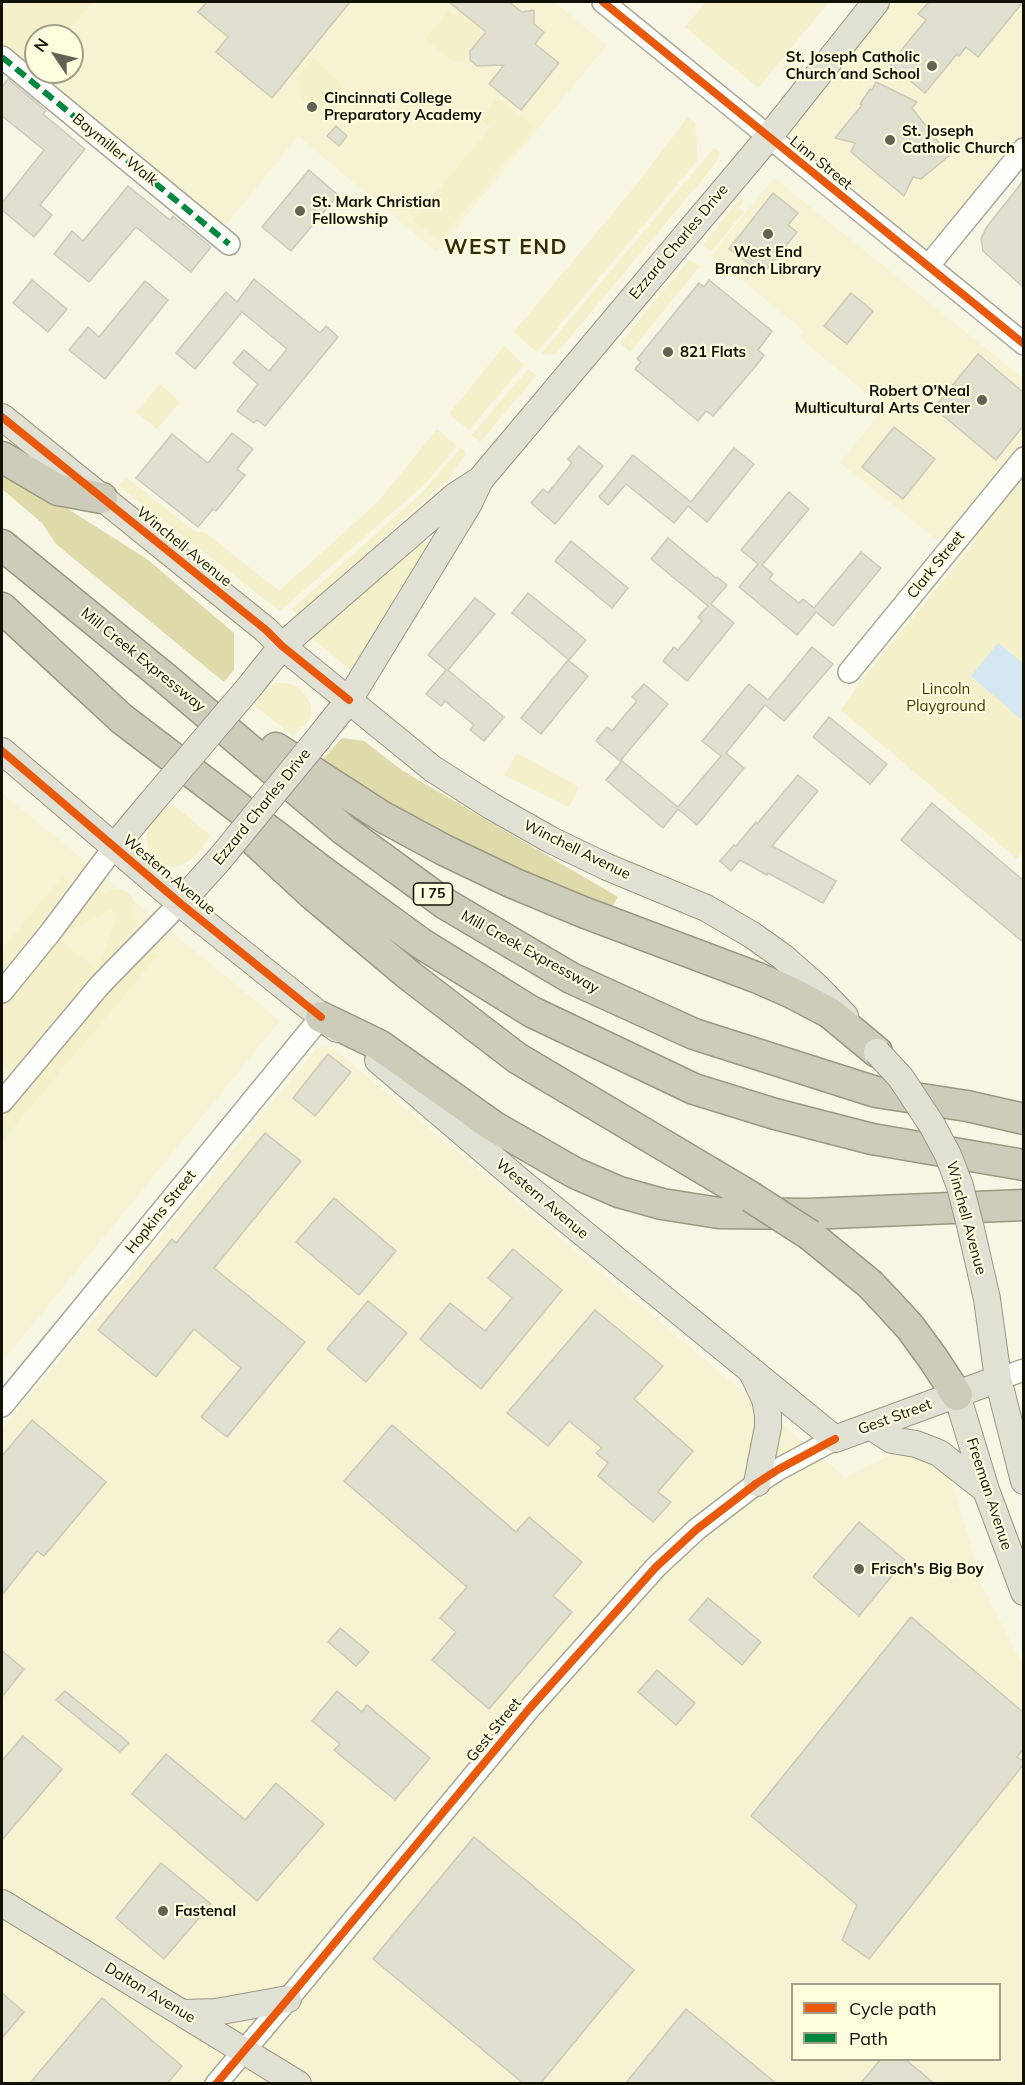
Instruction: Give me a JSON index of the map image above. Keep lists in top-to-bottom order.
{
  "streets": {
    "highway": ["Mill Creek Expressway", "I 75"],
    "main road": [
      "Ezzard Charles Drive",
      "Winchell Avenue",
      "Western Avenue",
      "Gest Street",
      "Freeman Avenue",
      "Dalton Avenue"
    ],
    "street": [
      "Baymiller Walk",
      "Linn Street",
      "Clark Street",
      "Hopkins Street"
    ]
  },
  "crossings": [
    ["Linn Street", "Ezzard Charles Drive"],
    ["Ezzard Charles Drive", "Winchell Avenue"],
    ["Ezzard Charles Drive", "Western Avenue"],
    ["Winchell Avenue", "Gest Street"],
    ["Western Avenue", "Hopkins Street"],
    ["Western Avenue", "Gest Street"],
    ["Gest Street", "Freeman Avenue"],
    ["Gest Street", "Dalton Avenue"]
  ],
  "districts": ["WEST END"],
  "parks": ["Lincoln Playground"],
  "places": [
    "St. Joseph Catholic Church and School",
    "Cincinnati College Preparatory Academy",
    "St. Joseph Catholic Church",
    "St. Mark Christian Fellowship",
    "West End Branch Library",
    "821 Flats",
    "Robert O'Neal Multicultural Arts Center",
    "Frisch's Big Boy",
    "Fastenal"
  ],
  "legend": ["Cycle path", "Path"],
  "north": "top left"
}
